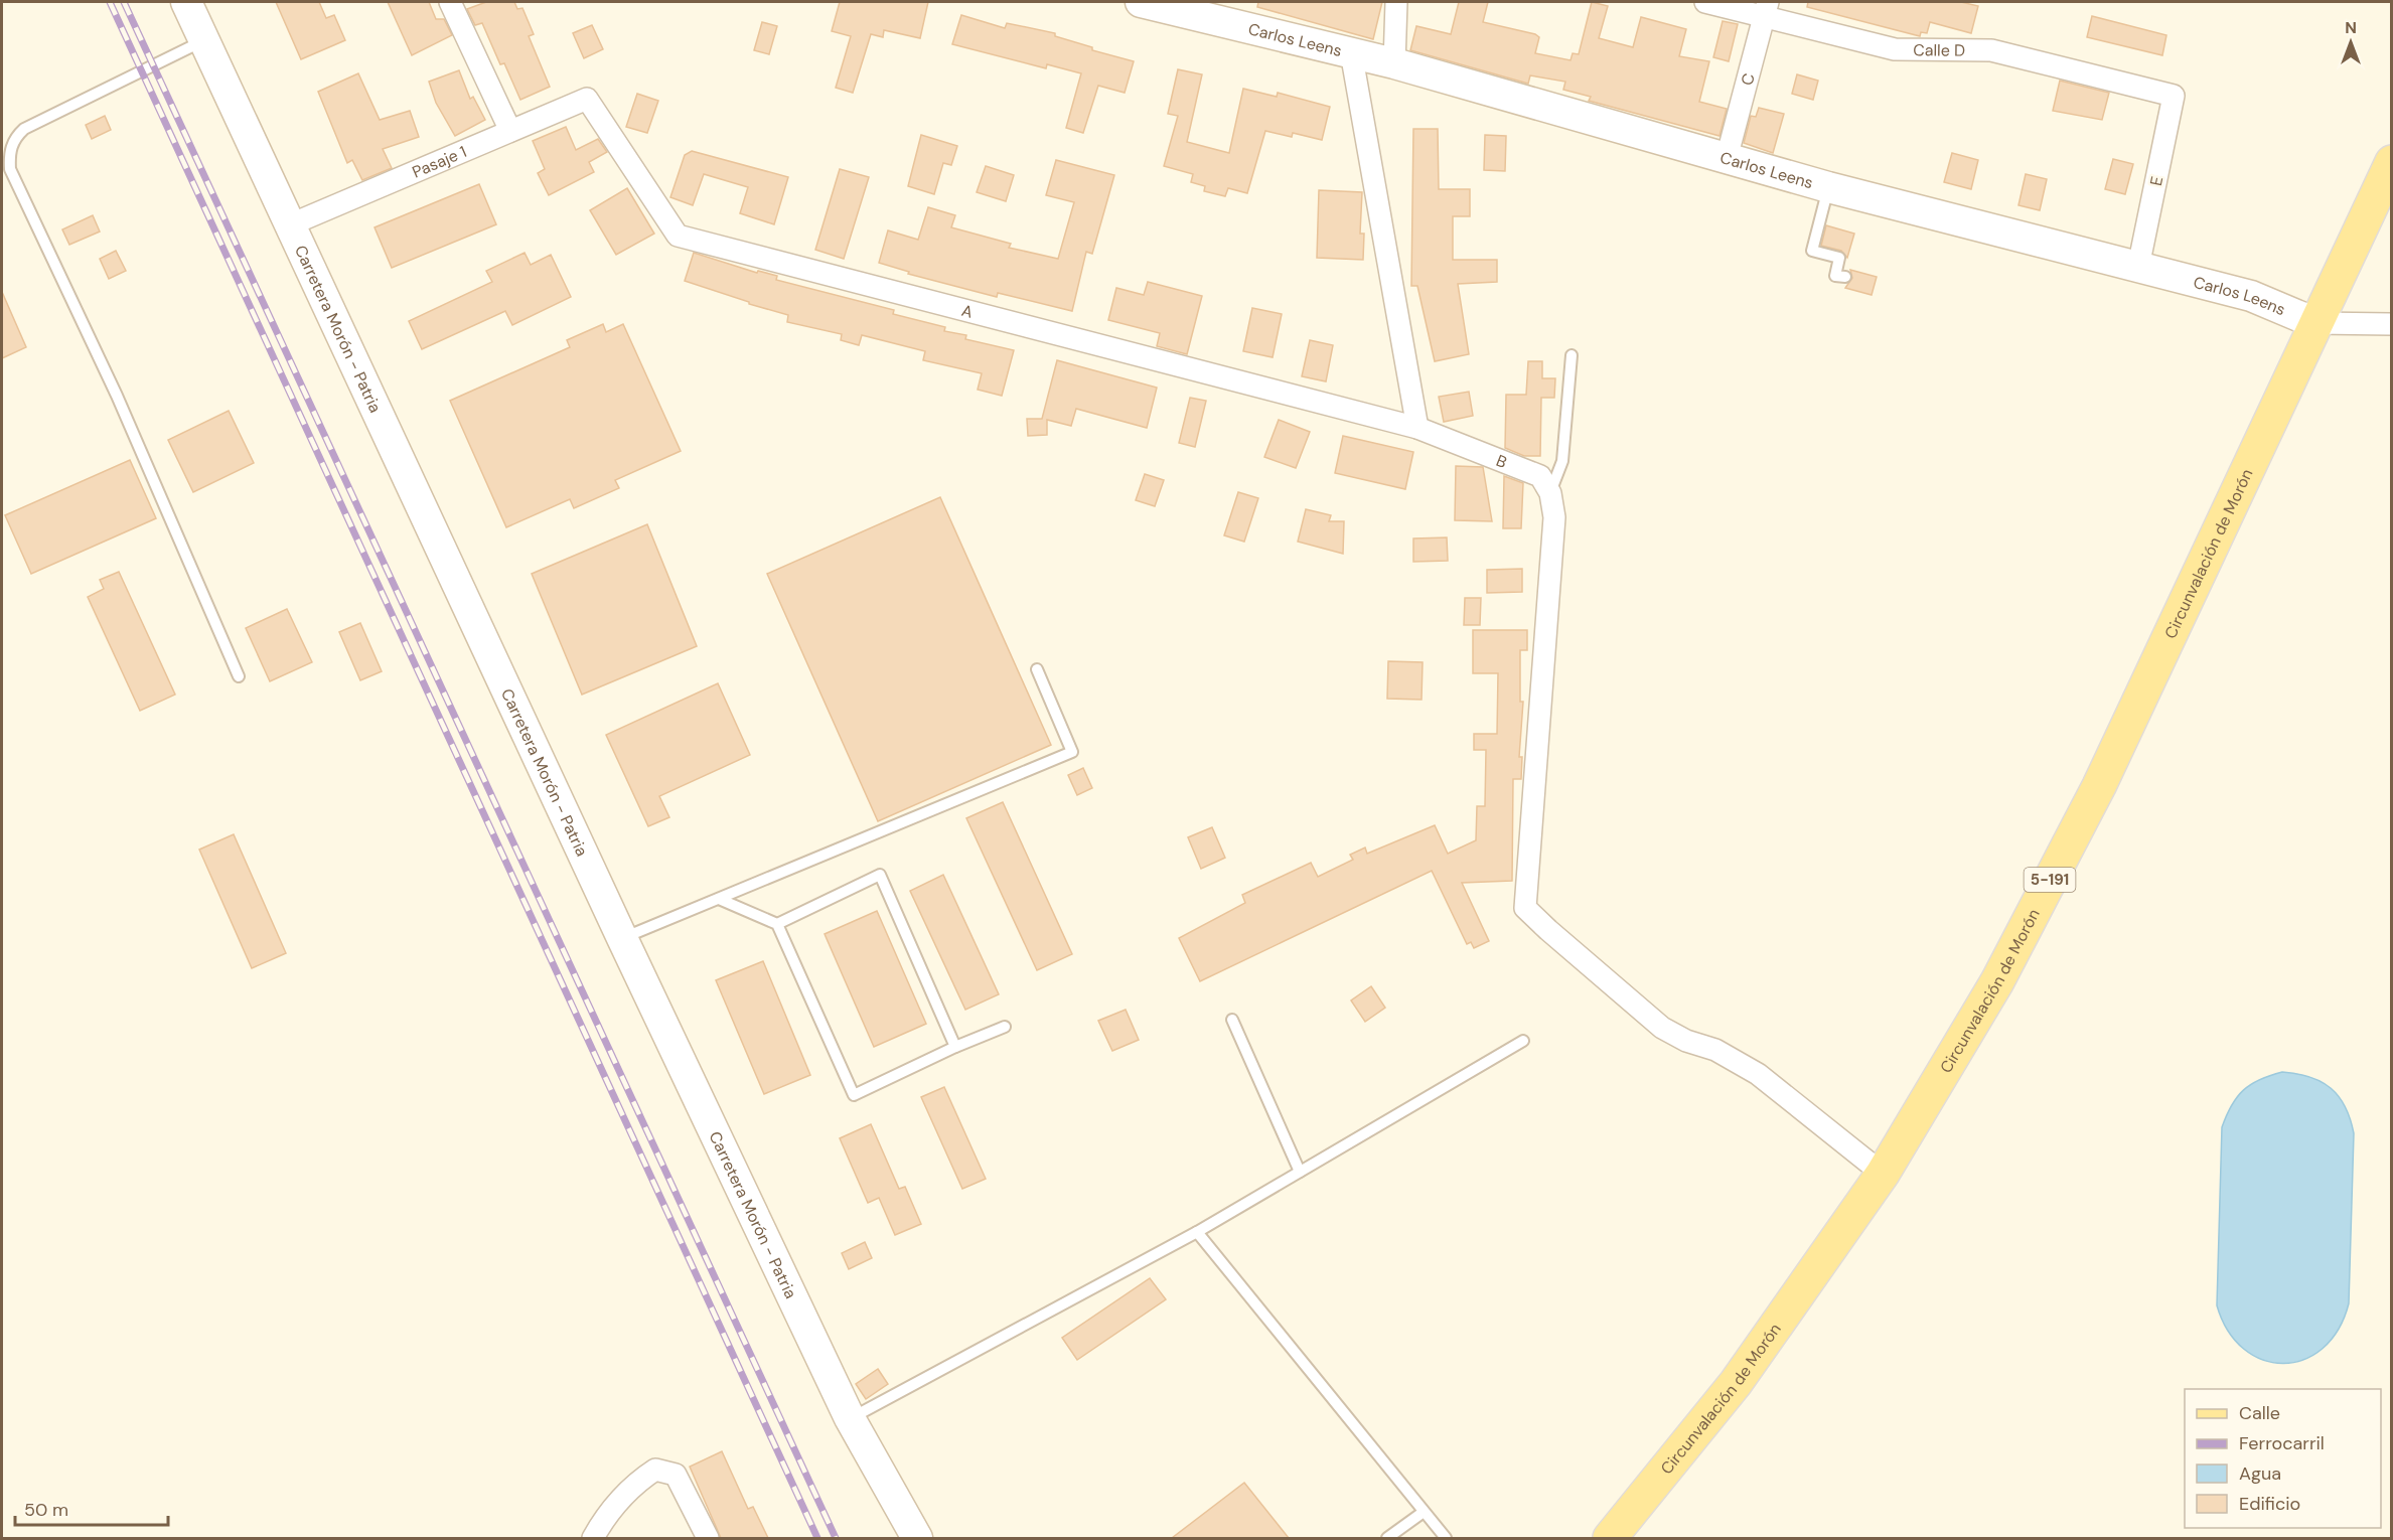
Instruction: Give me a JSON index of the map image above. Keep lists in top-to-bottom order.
{
  "streets": {
    "main road": [
      "Carlos Leens",
      "Carretera Morón - Patria",
      "Circunvalación de Morón",
      "5-191"
    ],
    "street": [
      "Calle D",
      "C",
      "Pasaje 1",
      "E",
      "A",
      "B"
    ]
  },
  "crossings": [
    ["Carlos Leens", "C"],
    ["Carlos Leens", "E"],
    ["Carlos Leens", "Circunvalación de Morón"],
    ["Calle D", "C"],
    ["Calle D", "E"],
    ["Pasaje 1", "A"],
    ["Pasaje 1", "Carretera Morón - Patria"],
    ["A", "B"]
  ],
  "legend": [
    "Calle",
    "Ferrocarril",
    "Agua",
    "Edificio"
  ],
  "scale_bar": "50 m",
  "north": "top"
}
